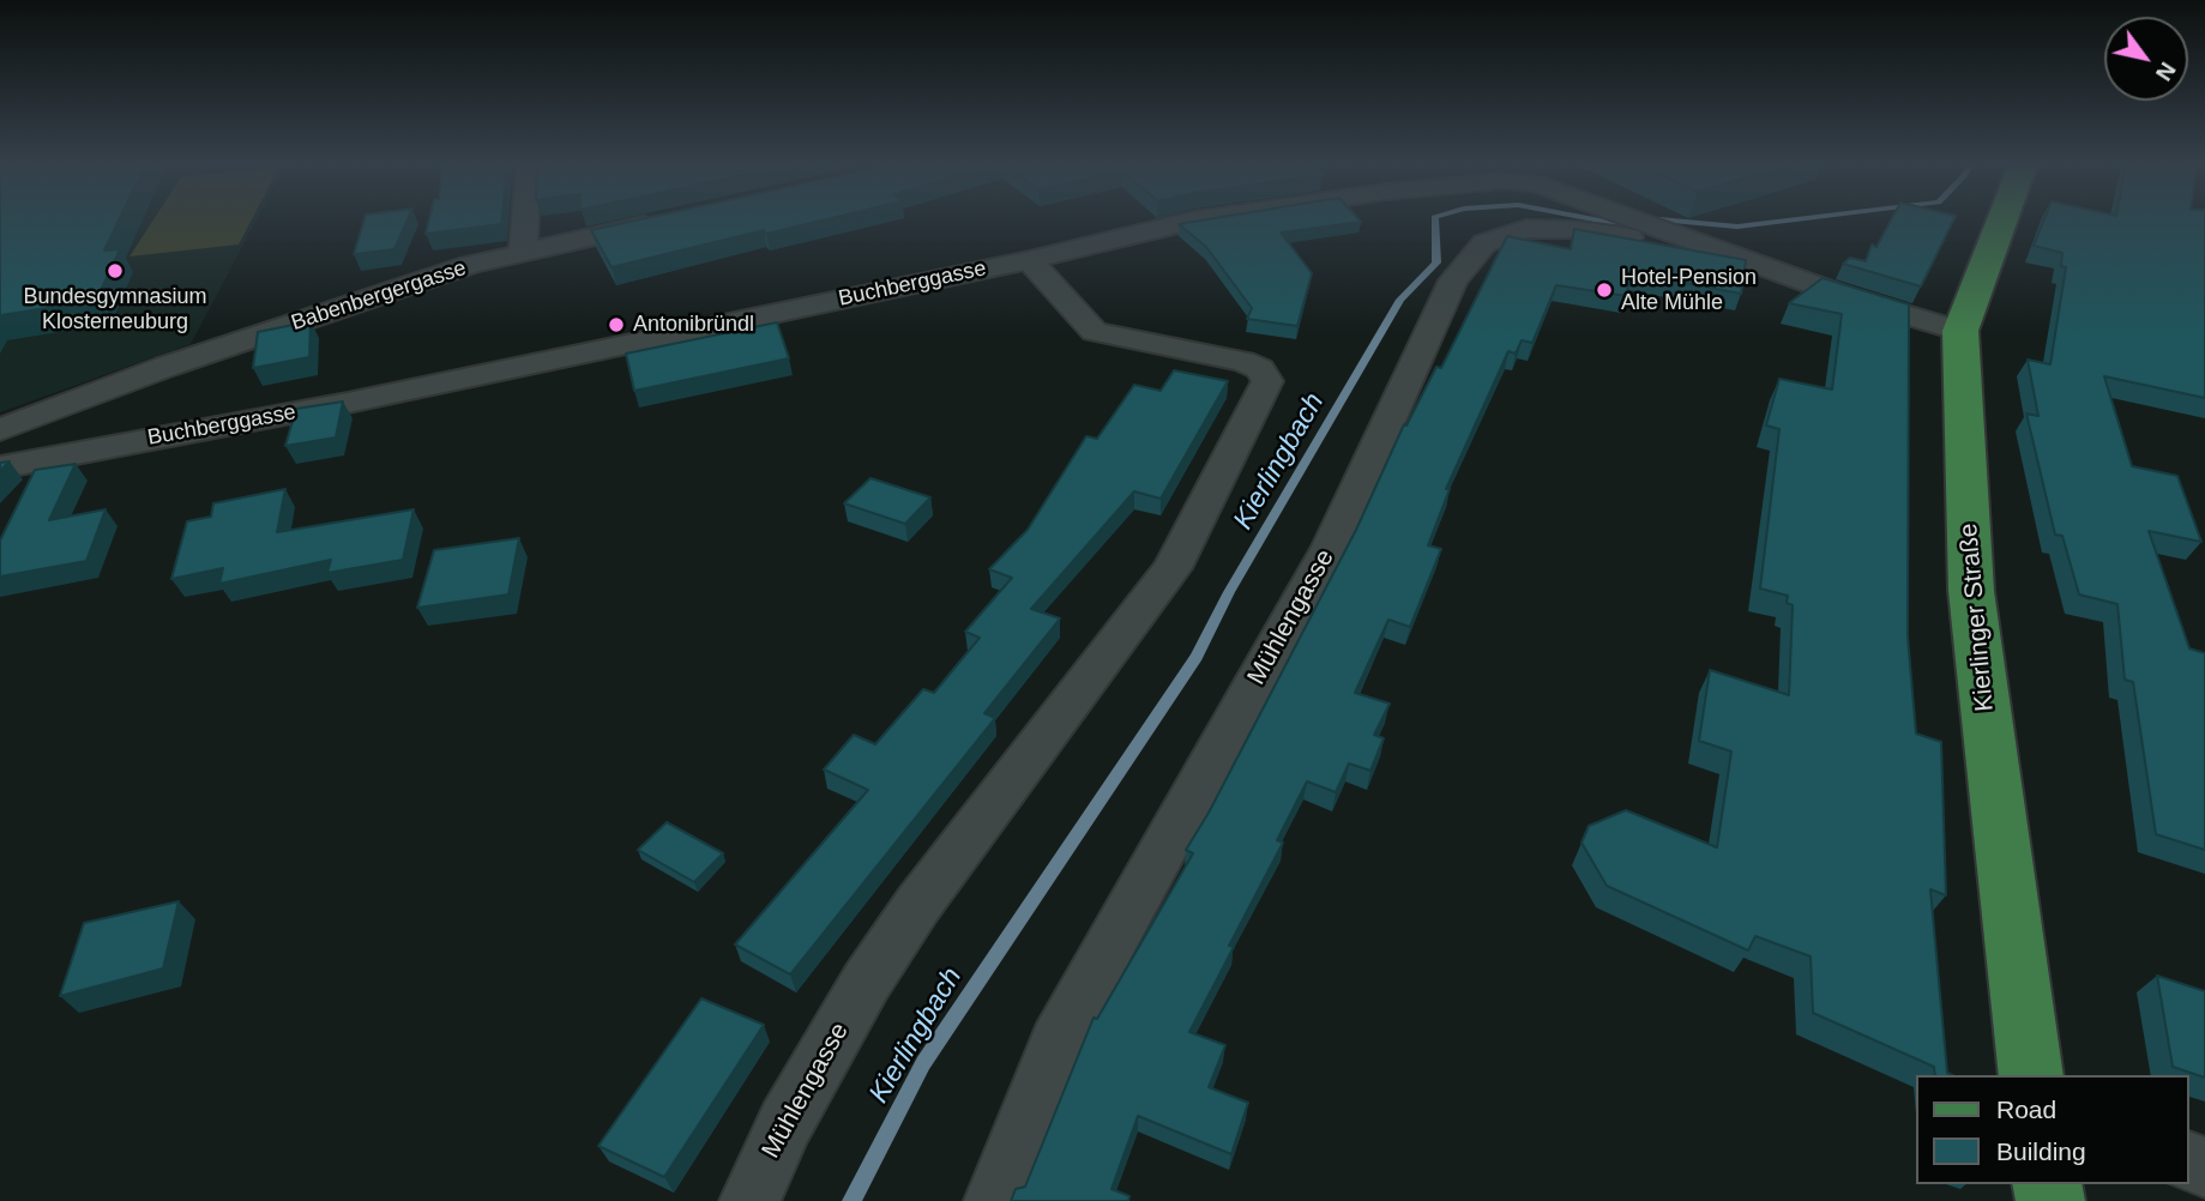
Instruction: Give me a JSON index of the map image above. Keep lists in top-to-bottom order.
{
  "streets": {
    "main road": ["Kierlinger Straße"],
    "street": ["Buchberggasse", "Babenbergergasse", "Mühlengasse"]
  },
  "crossings": [
    ["Buchberggasse", "Mühlengasse"],
    ["Buchberggasse", "Kierlinger Straße"]
  ],
  "water": ["Kierlingbach"],
  "places": ["Bundesgymnasium Klosterneuburg", "Hotel-Pension Alte Mühle", "Antonibründl"],
  "legend": ["Road", "Building"],
  "north": "bottom right"
}
